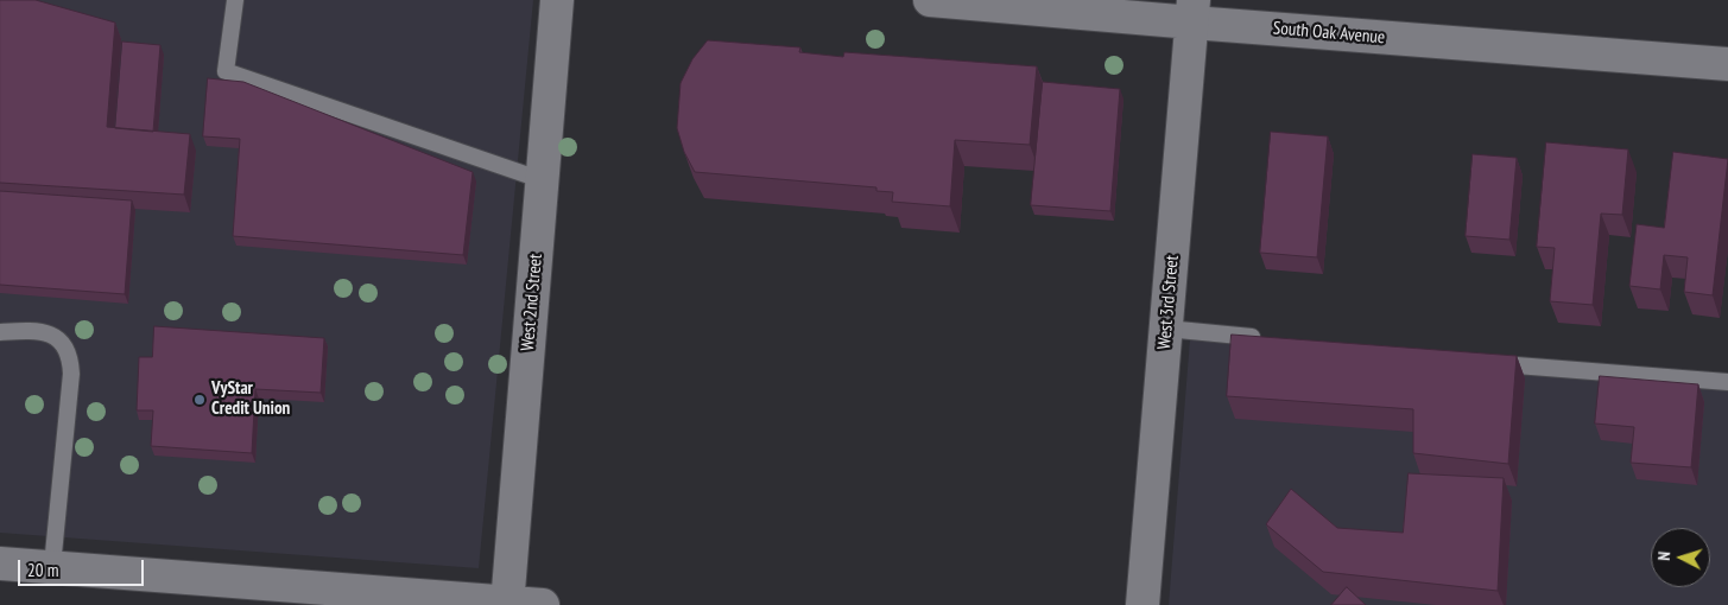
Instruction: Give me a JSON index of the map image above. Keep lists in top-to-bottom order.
{
  "streets": {
    "street": ["South Oak Avenue", "West 2nd Street", "West 3rd Street"]
  },
  "crossings": [
    ["South Oak Avenue", "West 3rd Street"]
  ],
  "places": ["VyStar Credit Union"],
  "scale_bar": "20 m",
  "north": "left"
}
